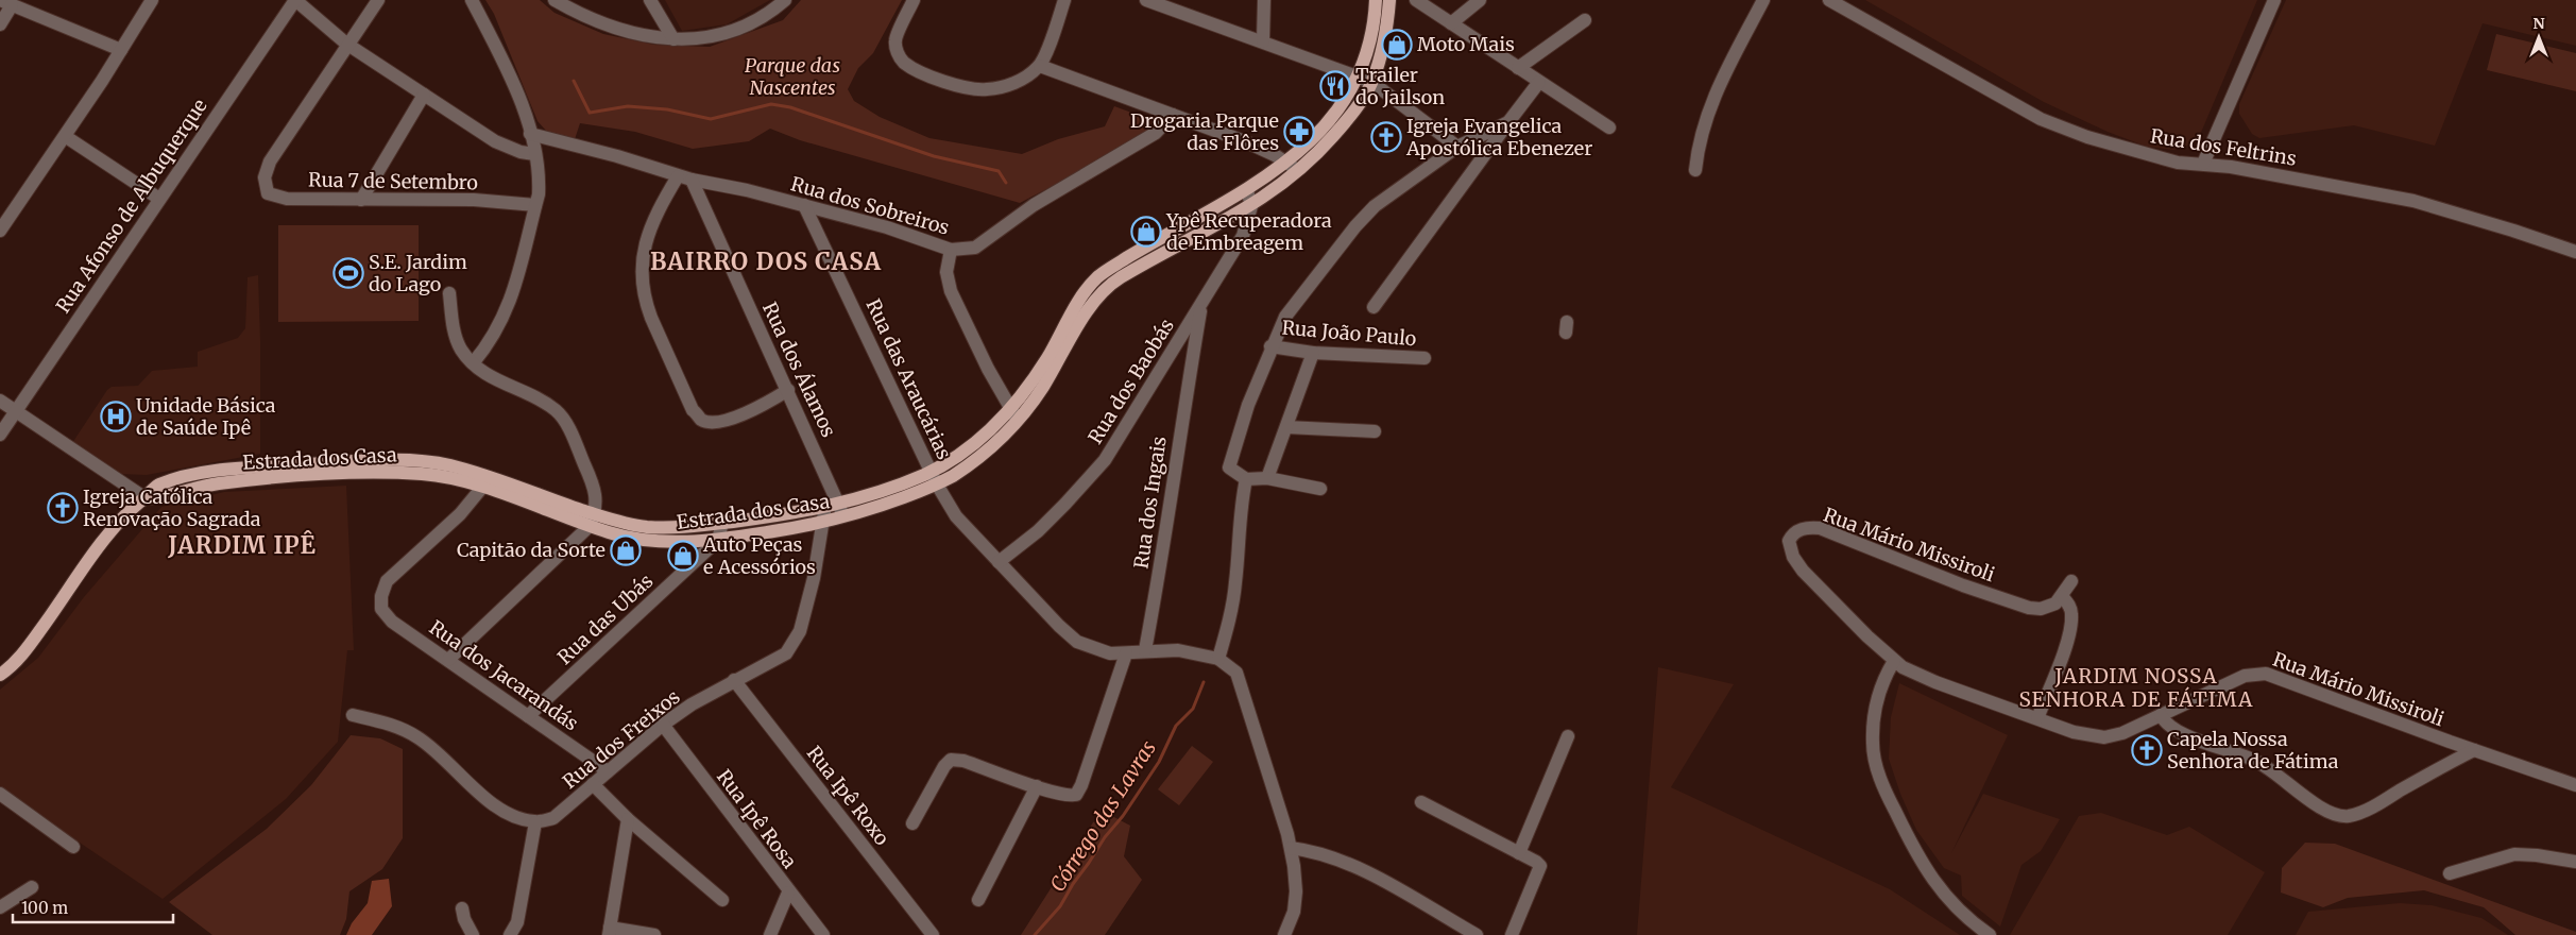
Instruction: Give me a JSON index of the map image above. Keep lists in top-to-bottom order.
{
  "streets": {
    "main road": ["Estrada dos Casa"],
    "street": [
      "Rua dos Feltrins",
      "Rua 7 de Setembro",
      "Rua Afonso de Albuquerque",
      "Rua dos Sobreiros",
      "Rua João Paulo",
      "Rua dos Álamos",
      "Rua das Araucárias",
      "Rua dos Baobás",
      "Rua dos Ingais",
      "Rua Mário Missiroli",
      "Rua das Ubás",
      "Rua dos Jacarandás",
      "Rua dos Freixos",
      "Rua Ipê Roxo",
      "Rua Ipê Rosa"
    ]
  },
  "crossings": [
    ["Rua dos Sobreiros", "Rua dos Álamos"],
    ["Rua dos Sobreiros", "Rua das Araucárias"],
    ["Rua dos Álamos", "Estrada dos Casa"],
    ["Rua das Araucárias", "Rua dos Baobás"],
    ["Rua das Araucárias", "Estrada dos Casa"],
    ["Rua das Araucárias", "Rua dos Ingais"],
    ["Rua dos Baobás", "Estrada dos Casa"],
    ["Rua dos Baobás", "Rua dos Ingais"],
    ["Estrada dos Casa", "Rua das Ubás"],
    ["Estrada dos Casa", "Rua dos Jacarandás"],
    ["Estrada dos Casa", "Rua dos Freixos"],
    ["Rua das Ubás", "Rua dos Jacarandás"],
    ["Rua dos Jacarandás", "Rua dos Freixos"],
    ["Rua dos Freixos", "Rua Ipê Roxo"],
    ["Rua dos Freixos", "Rua Ipê Rosa"]
  ],
  "districts": ["BAIRRO DOS CASA", "JARDIM IPÊ", "JARDIM NOSSA SENHORA DE FÁTIMA"],
  "water": ["Córrego das Lavras"],
  "parks": ["Parque das Nascentes"],
  "places": {
    "shop": [
      "Moto Mais",
      "Ypê Recuperadora de Embreagem",
      "Capitão da Sorte",
      "Auto Peças e Acessórios"
    ],
    "restaurant": ["Trailer do Jailson"],
    "pharmacy": ["Drogaria Parque das Flôres"],
    "church": ["Igreja Evangelica Apostólica Ebenezer", "Igreja Católica Renovação Sagrada", "Capela Nossa Senhora de Fátima"],
    "sports": ["S.E. Jardim do Lago"],
    "hospital": ["Unidade Básica de Saúde Ipê"]
  },
  "scale_bar": "100 m",
  "north": "top"
}
